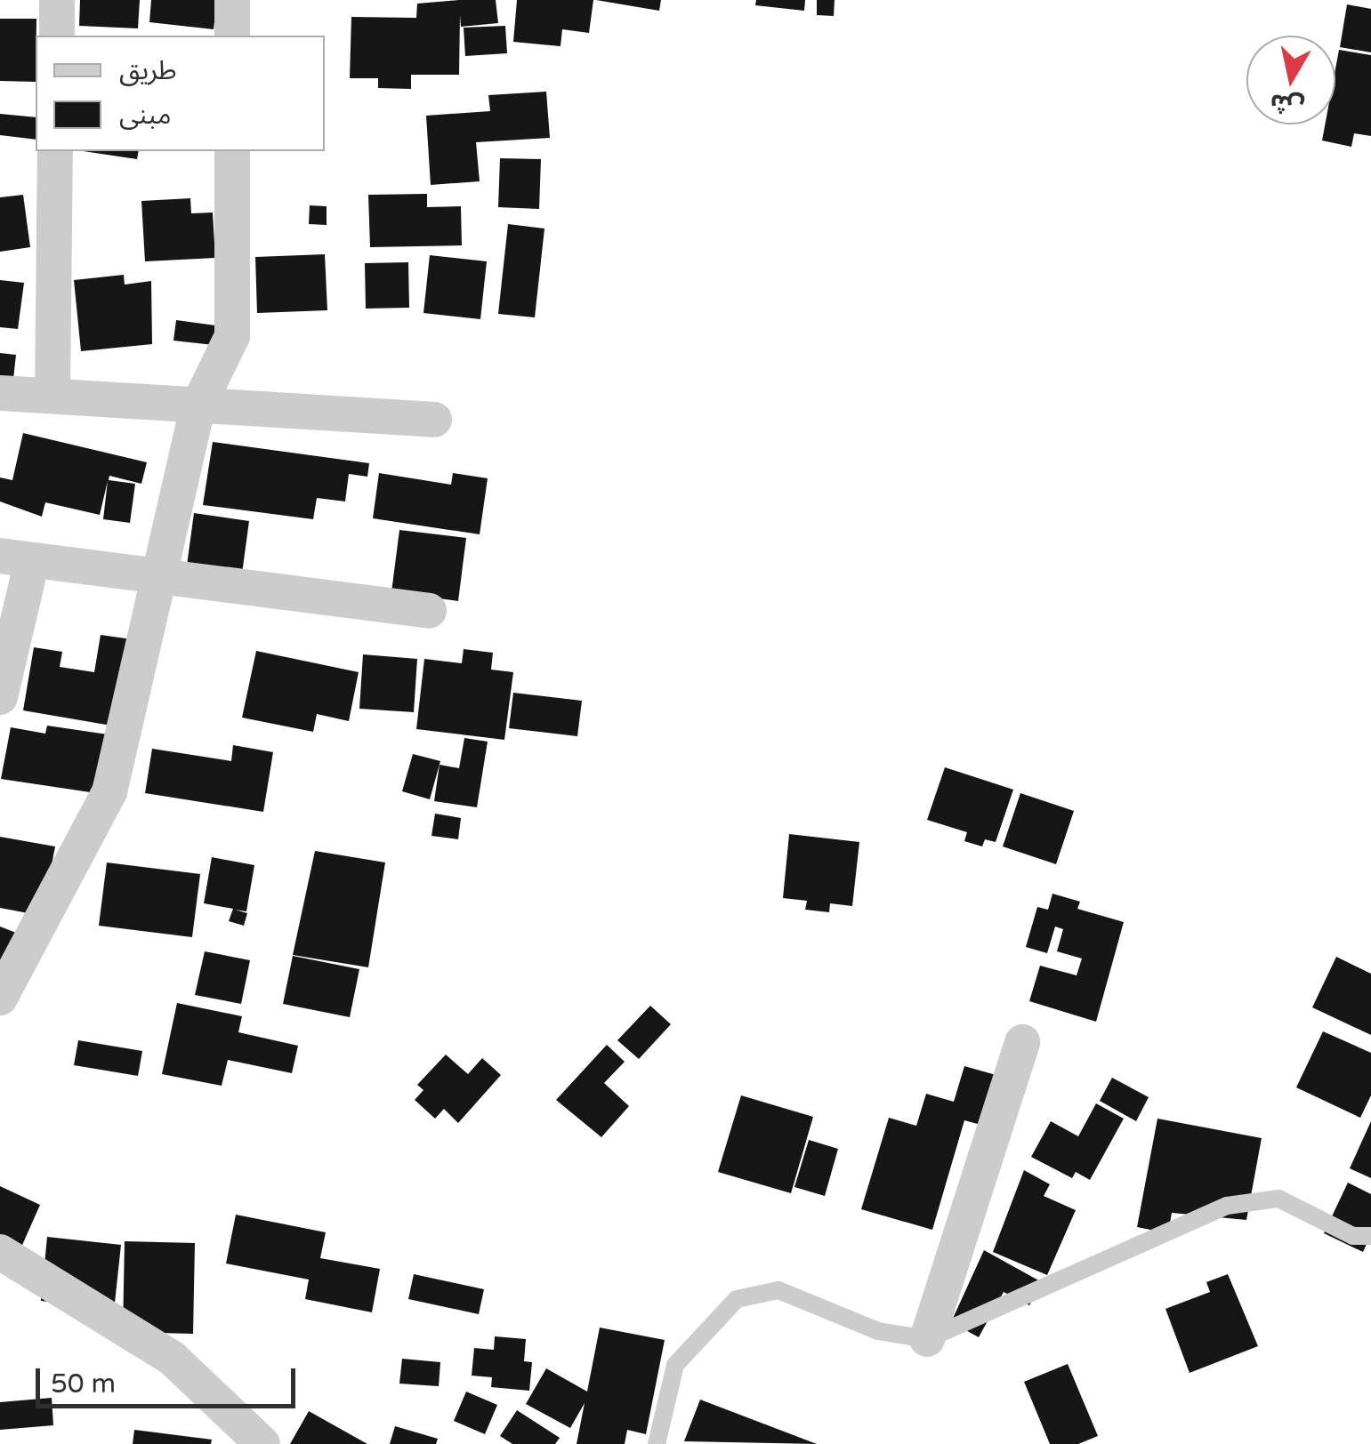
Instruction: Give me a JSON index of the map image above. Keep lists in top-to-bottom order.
{
  "legend": ["طريق", "مبنى"],
  "scale_bar": "50 m",
  "north": "bottom"
}
